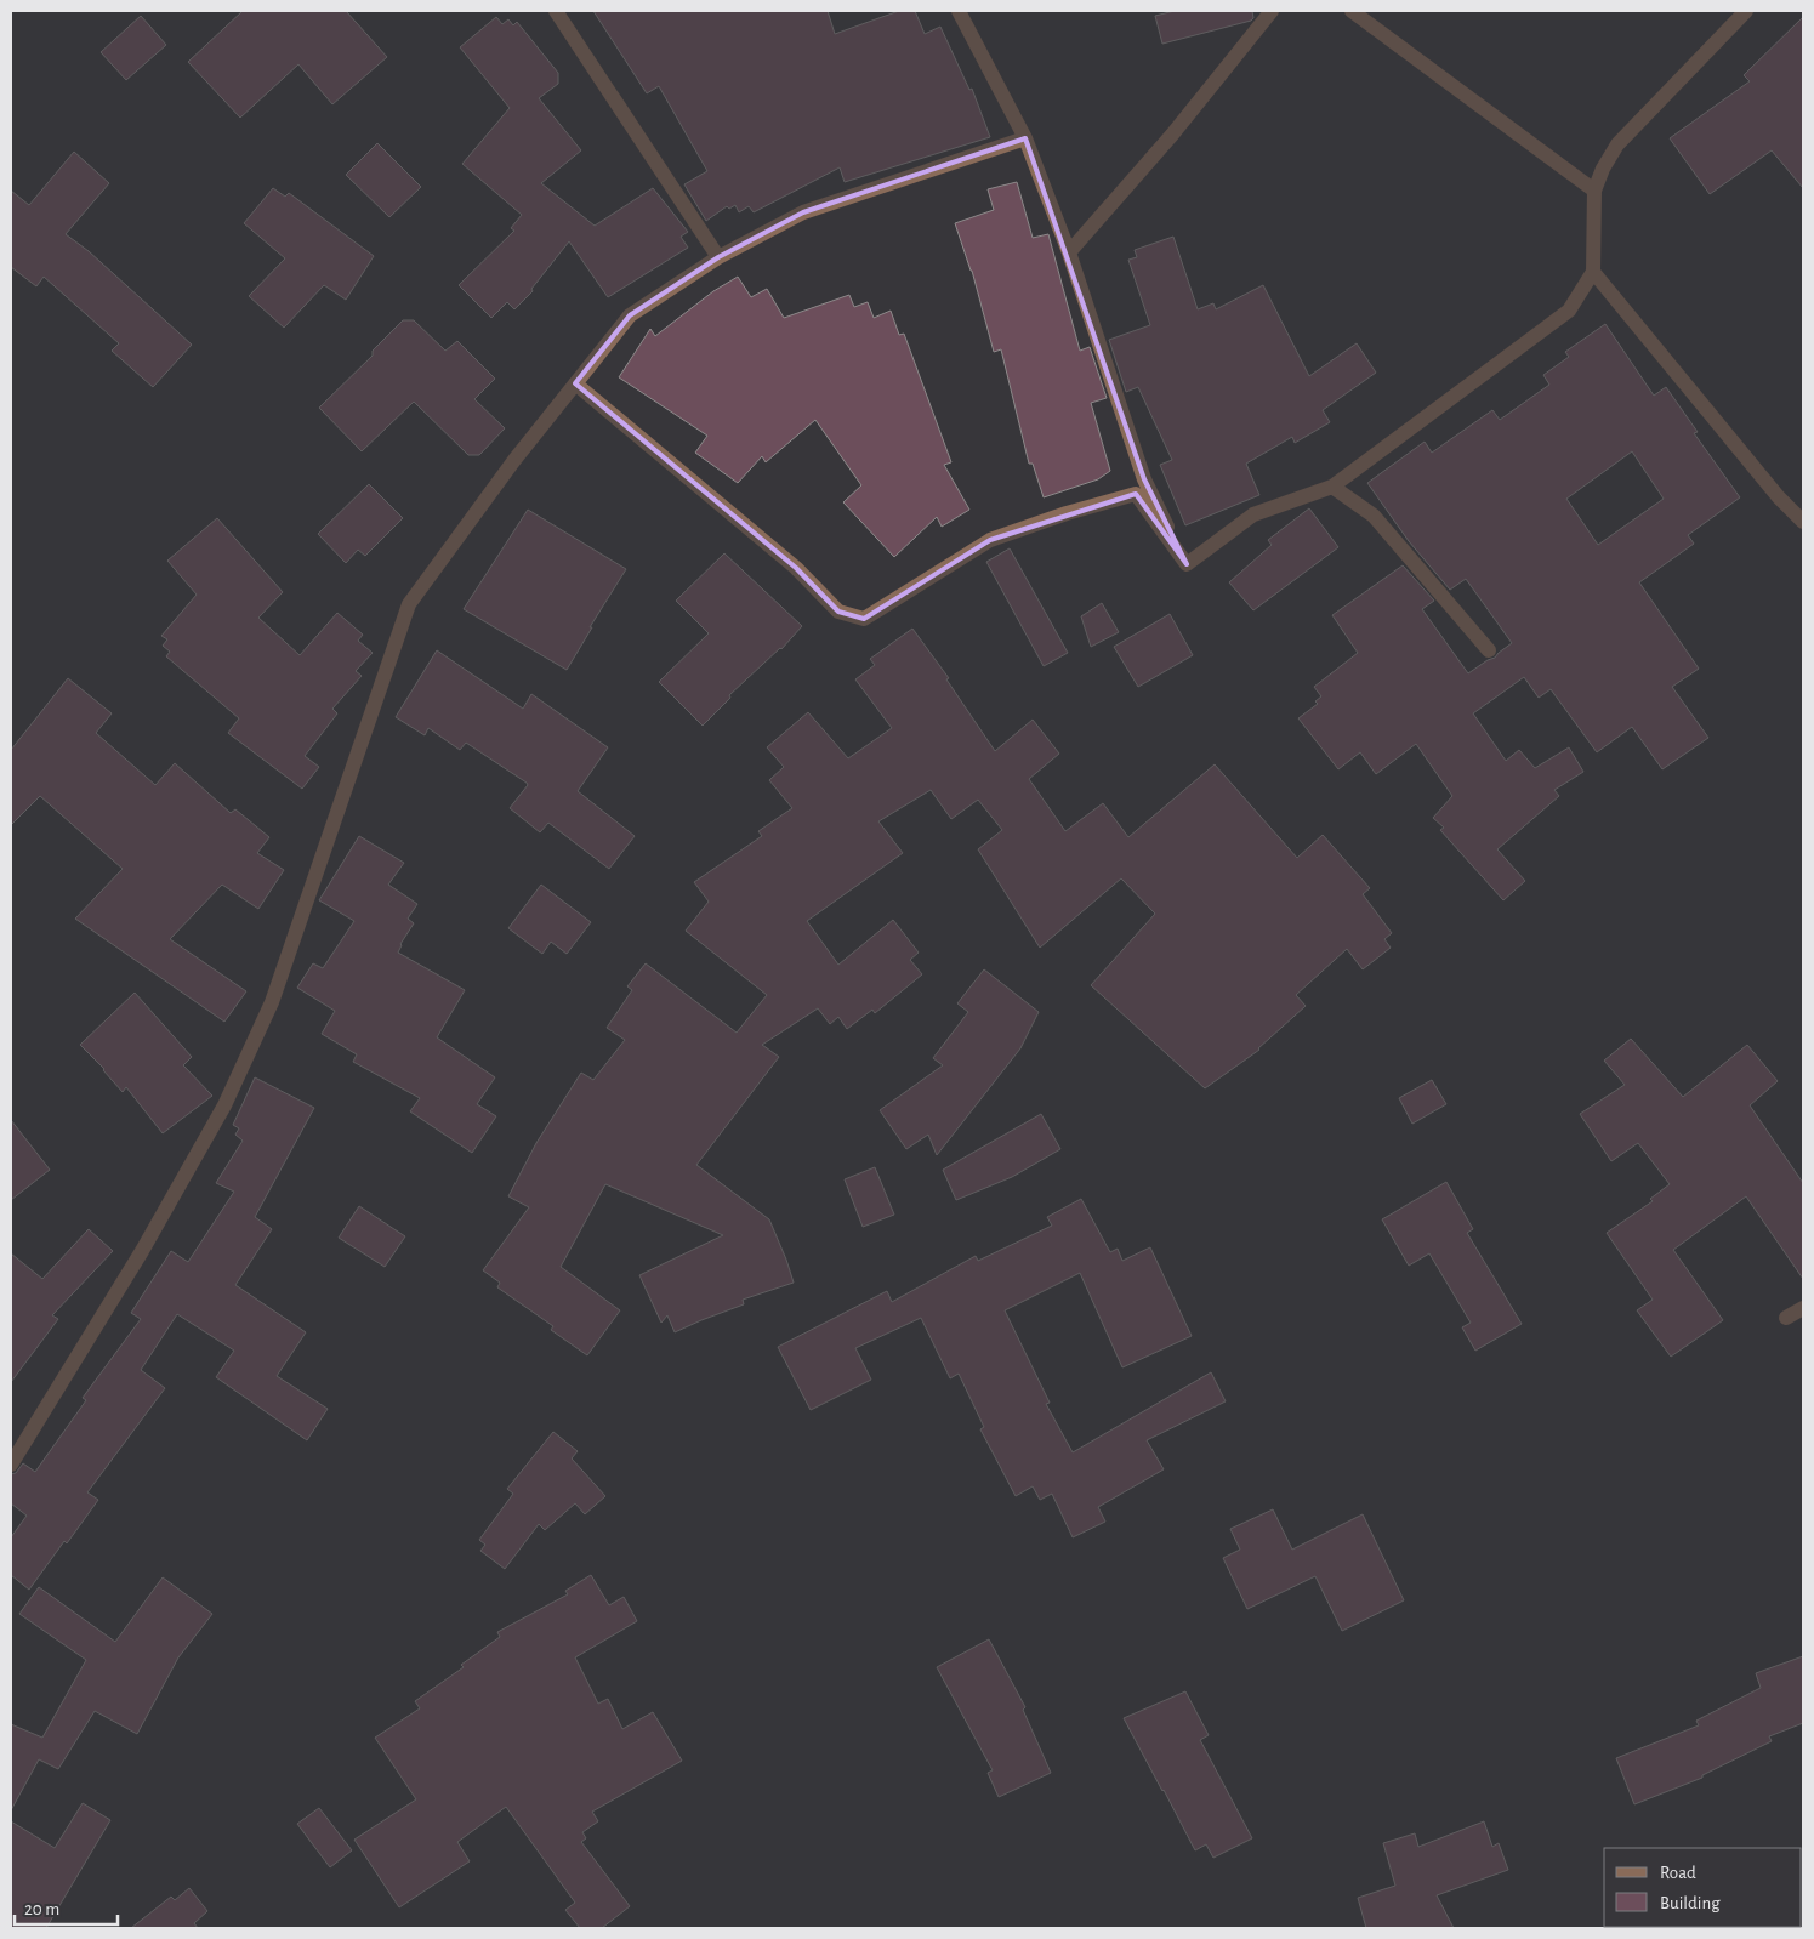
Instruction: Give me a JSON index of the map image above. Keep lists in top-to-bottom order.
{
  "legend": ["Road", "Building"],
  "scale_bar": "20 m"
}
